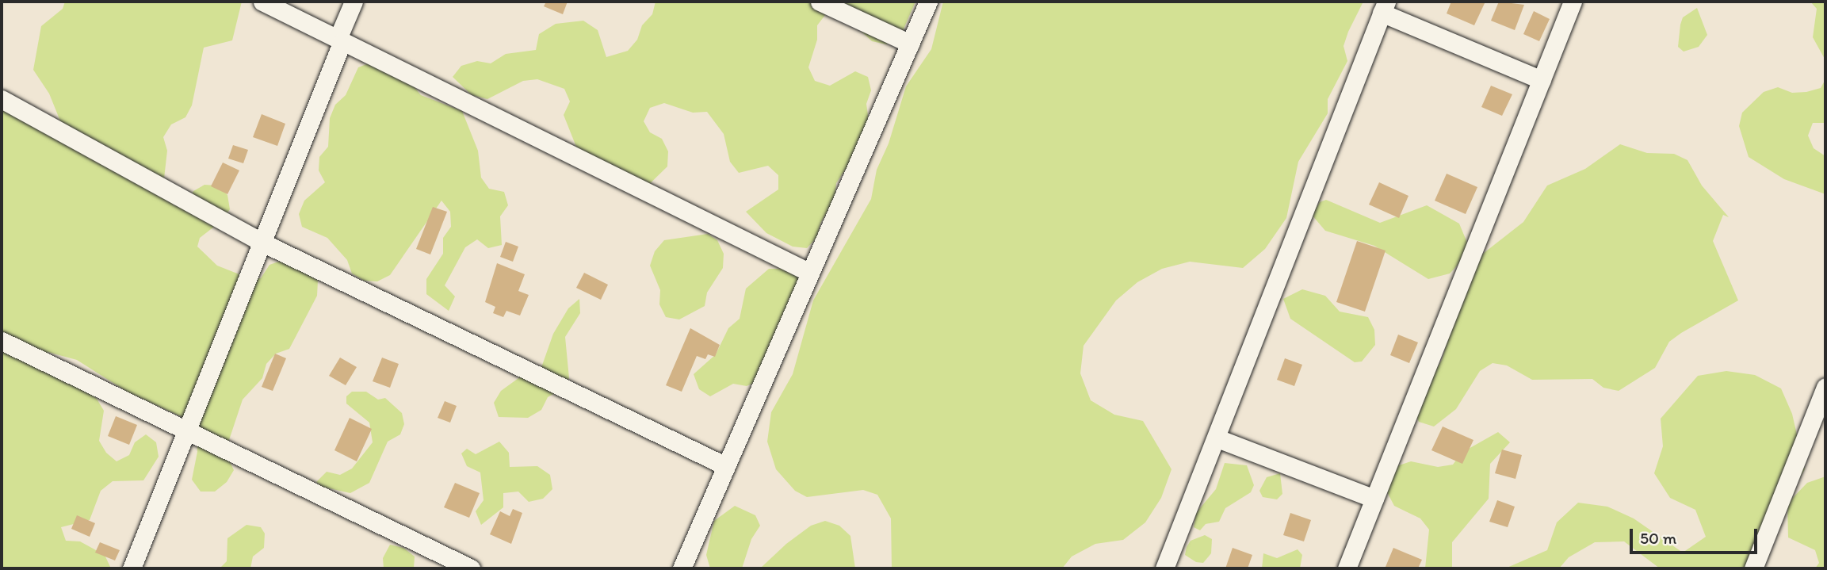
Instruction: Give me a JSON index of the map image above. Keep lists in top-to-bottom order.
{
  "scale_bar": "50 m"
}
